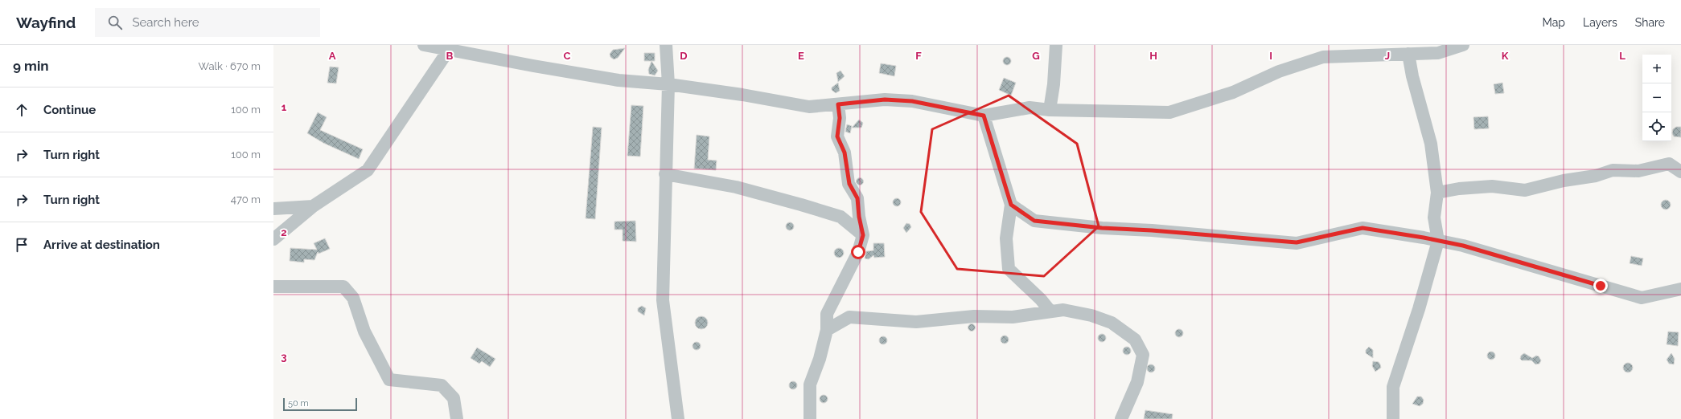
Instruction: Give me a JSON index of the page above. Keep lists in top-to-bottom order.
{
  "scale_bar": "50 m",
  "page": {
    "header": "Wayfind",
    "search": "Search here",
    "nav": ["Map", "Layers", "Share"],
    "heading": ["9 min", "Walk · 670 m"],
    "map_buttons": ["+", "−"],
    "list": [
      ["Continue", "100 m"],
      ["Turn right", "100 m"],
      ["Turn right", "470 m"],
      "Arrive at destination"
    ],
    "scale": "50 m"
  },
  "grid": {
    "columns": [
      "A",
      "B",
      "C",
      "D",
      "E",
      "F",
      "G",
      "H",
      "I",
      "J",
      "K",
      "L"
    ],
    "rows": ["1", "2", "3"]
  }
}
